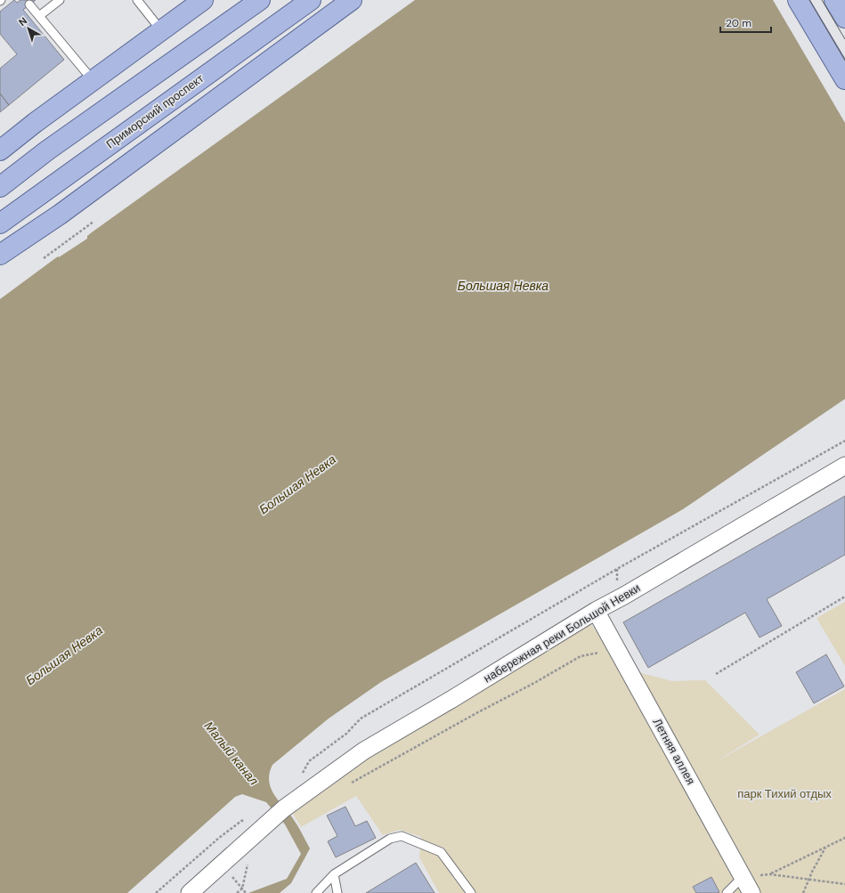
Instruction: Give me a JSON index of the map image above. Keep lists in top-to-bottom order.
{
  "streets": {
    "main road": ["Приморский проспект"],
    "street": ["набережная реки Большой Невки", "Летняя аллея"]
  },
  "crossings": [
    ["набережная реки Большой Невки", "Летняя аллея"]
  ],
  "water": ["Большая Невка", "Малый канал"],
  "parks": ["парк Тихий отдых"],
  "scale_bar": "20 m",
  "north": "top left"
}
